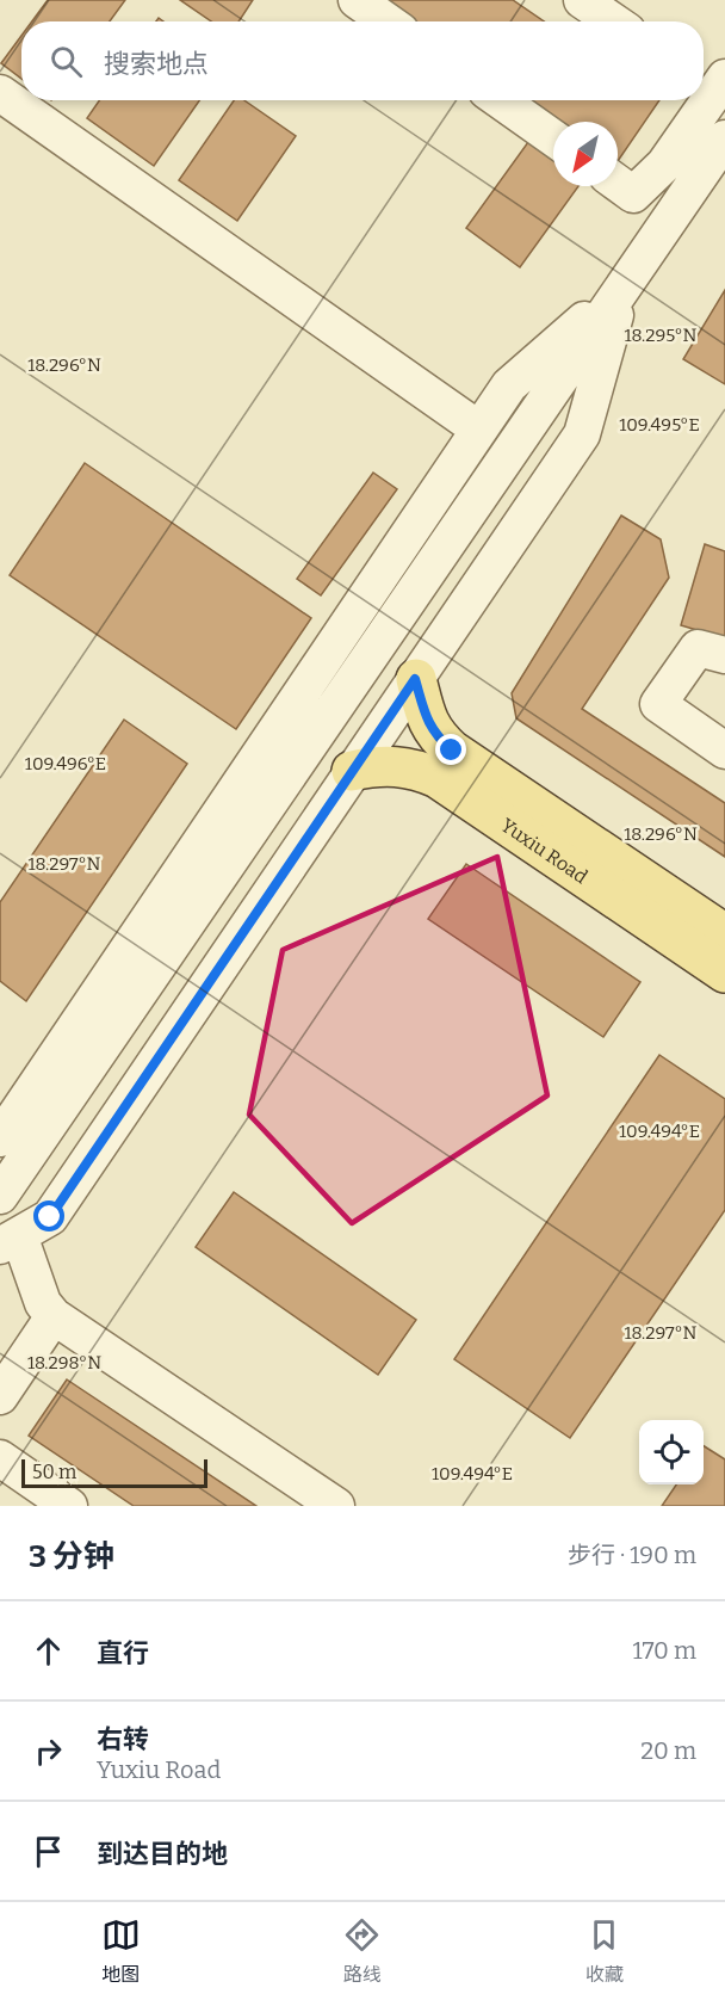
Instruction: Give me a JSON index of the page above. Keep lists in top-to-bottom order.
{
  "streets": {
    "main road": ["Yuxiu Road"]
  },
  "scale_bar": "50 m",
  "north": "bottom left",
  "page": {
    "search": "搜索地点",
    "scale": "50 m",
    "heading": ["3 分钟", "步行 · 190 m"],
    "list": [
      ["直行", "170 m"],
      ["右转", "Yuxiu Road", "20 m"],
      "到达目的地"
    ],
    "nav": ["地图", "路线", "收藏"]
  },
  "coordinates": [
    "18.295°N",
    "18.296°N",
    "109.495°E",
    "109.496°E",
    "18.297°N",
    "109.494°E",
    "18.298°N"
  ]
}
